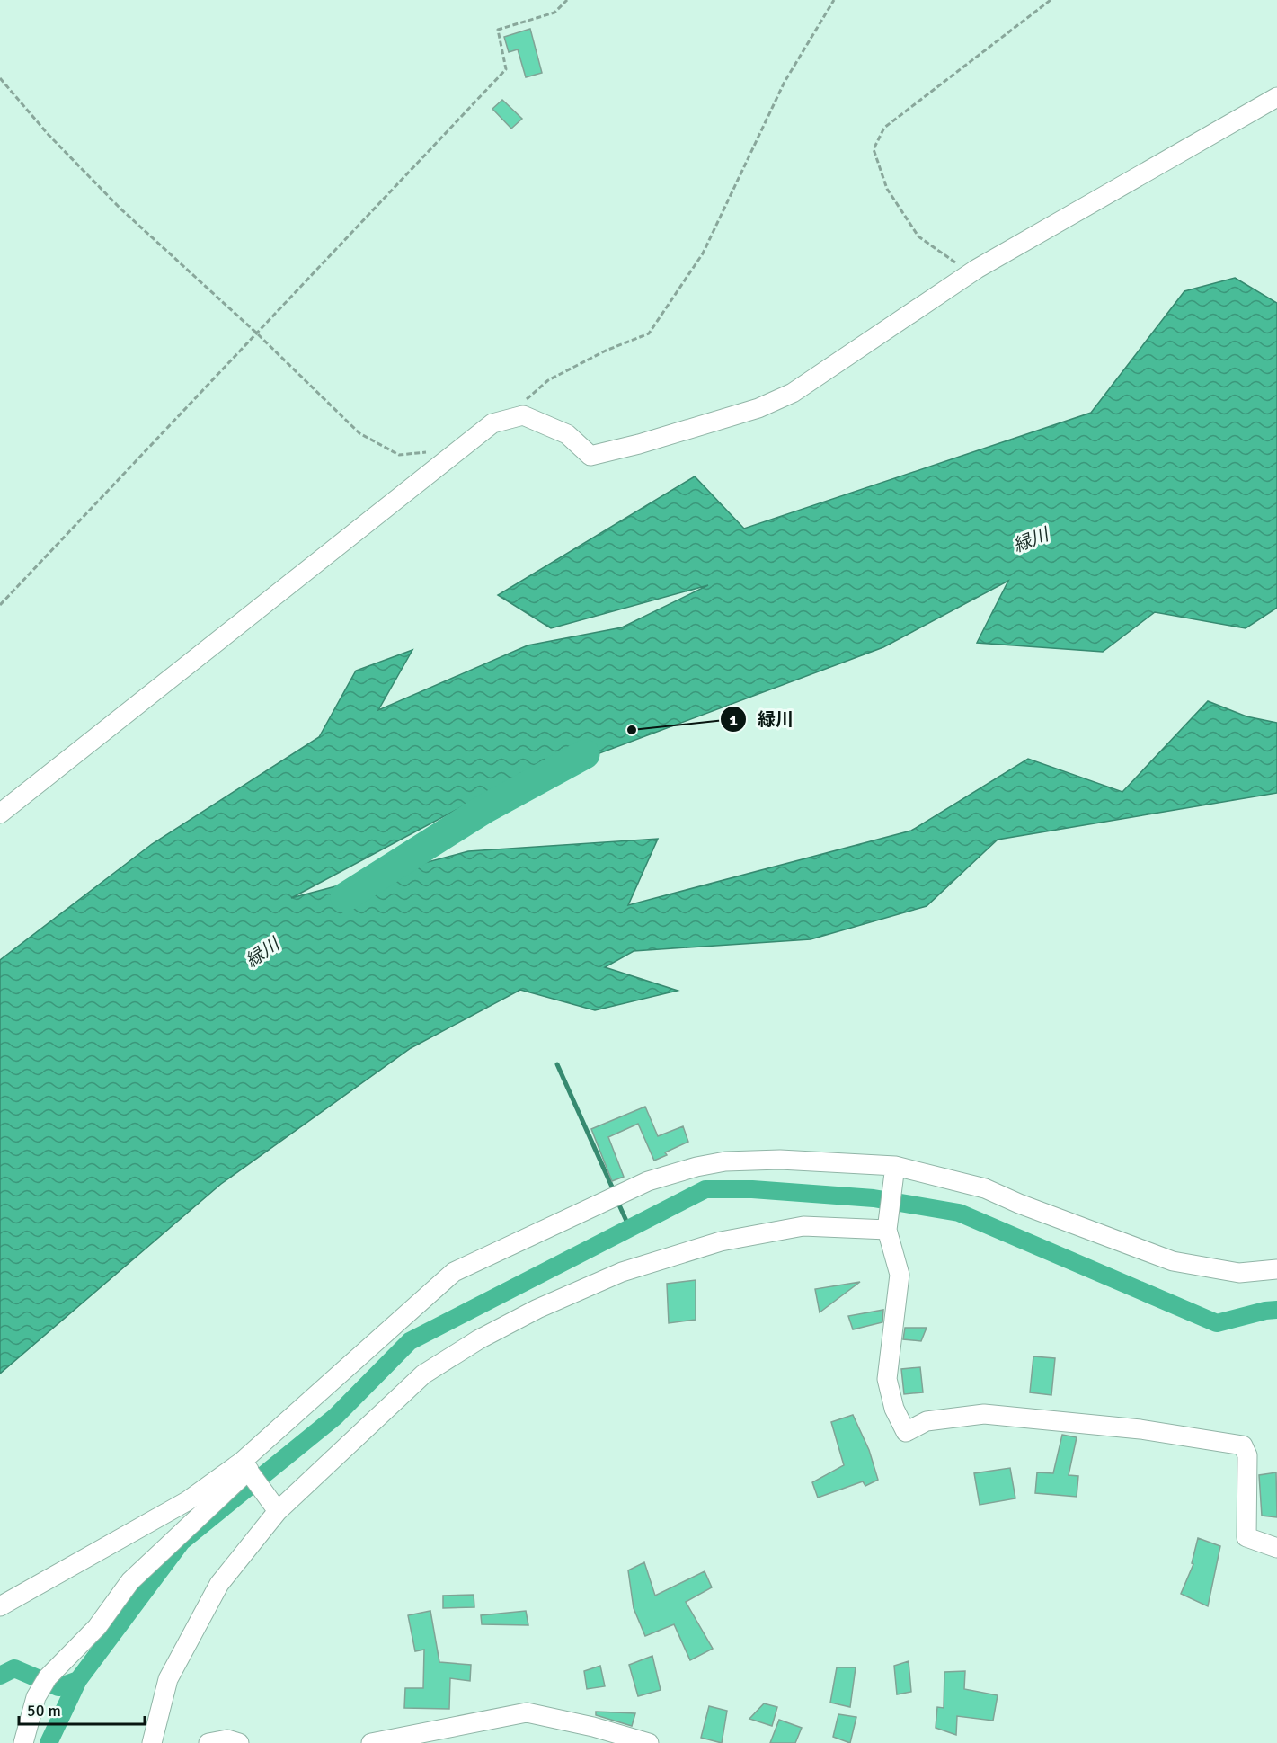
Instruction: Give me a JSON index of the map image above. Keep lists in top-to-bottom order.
{
  "water": ["緑川"],
  "places": ["緑川"],
  "scale_bar": "50 m"
}
